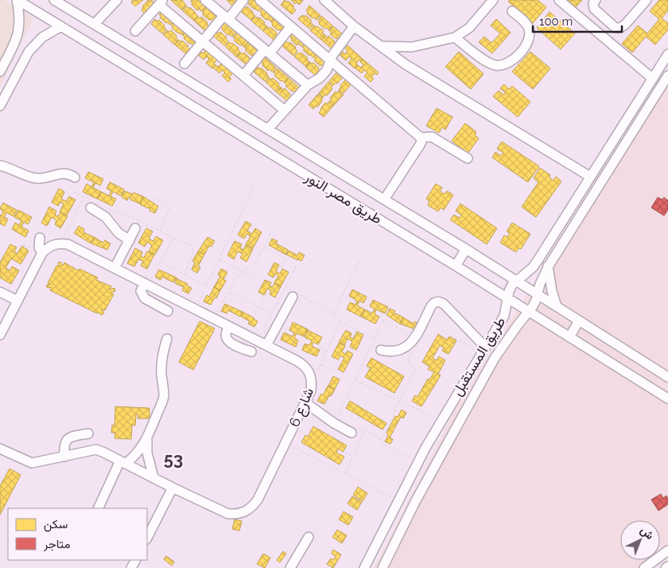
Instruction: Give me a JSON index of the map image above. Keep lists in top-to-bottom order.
{
  "streets": {
    "street": ["طريق مصر النور", "طريق المستقبل", "شارع 6"]
  },
  "crossings": [
    ["طريق مصر النور", "طريق المستقبل"]
  ],
  "districts": ["53"],
  "legend": ["سكن", "متاجر"],
  "scale_bar": "100 m",
  "north": "top right"
}
